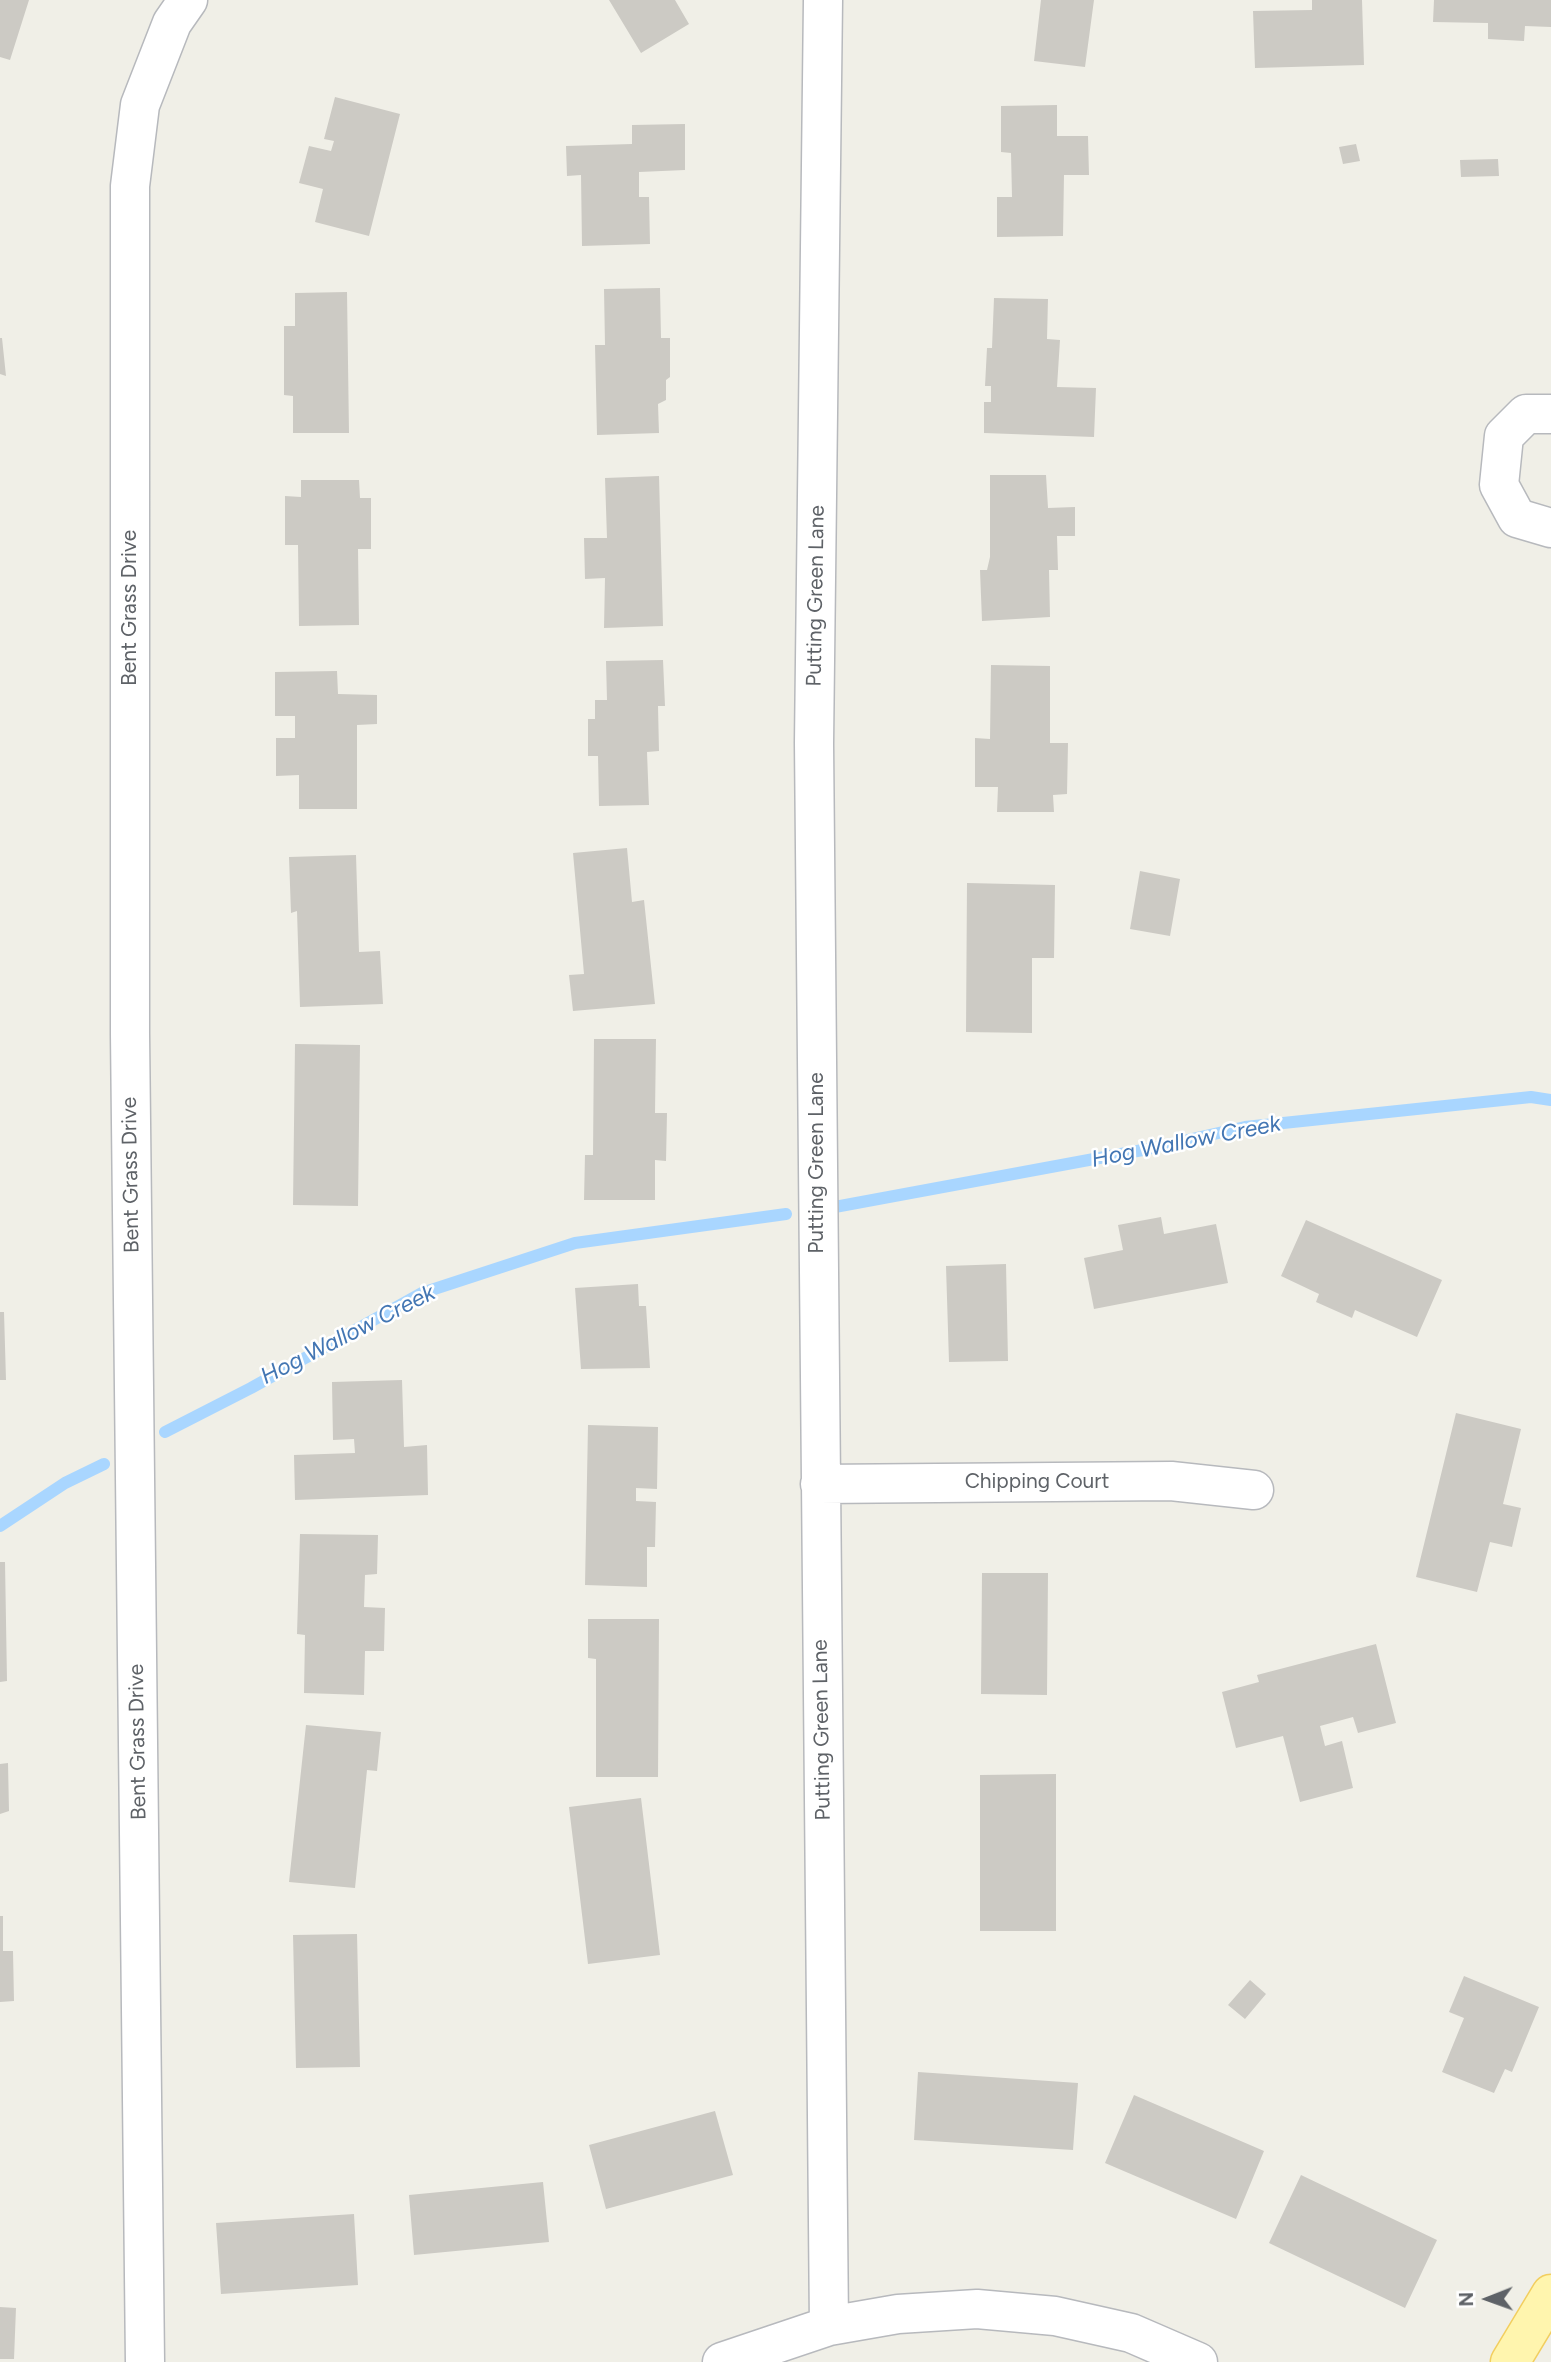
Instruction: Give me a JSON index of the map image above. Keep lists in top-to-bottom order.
{
  "streets": {
    "street": ["Putting Green Lane", "Bent Grass Drive", "Chipping Court"]
  },
  "crossings": [
    ["Putting Green Lane", "Chipping Court"]
  ],
  "water": ["Hog Wallow Creek"],
  "north": "left"
}
